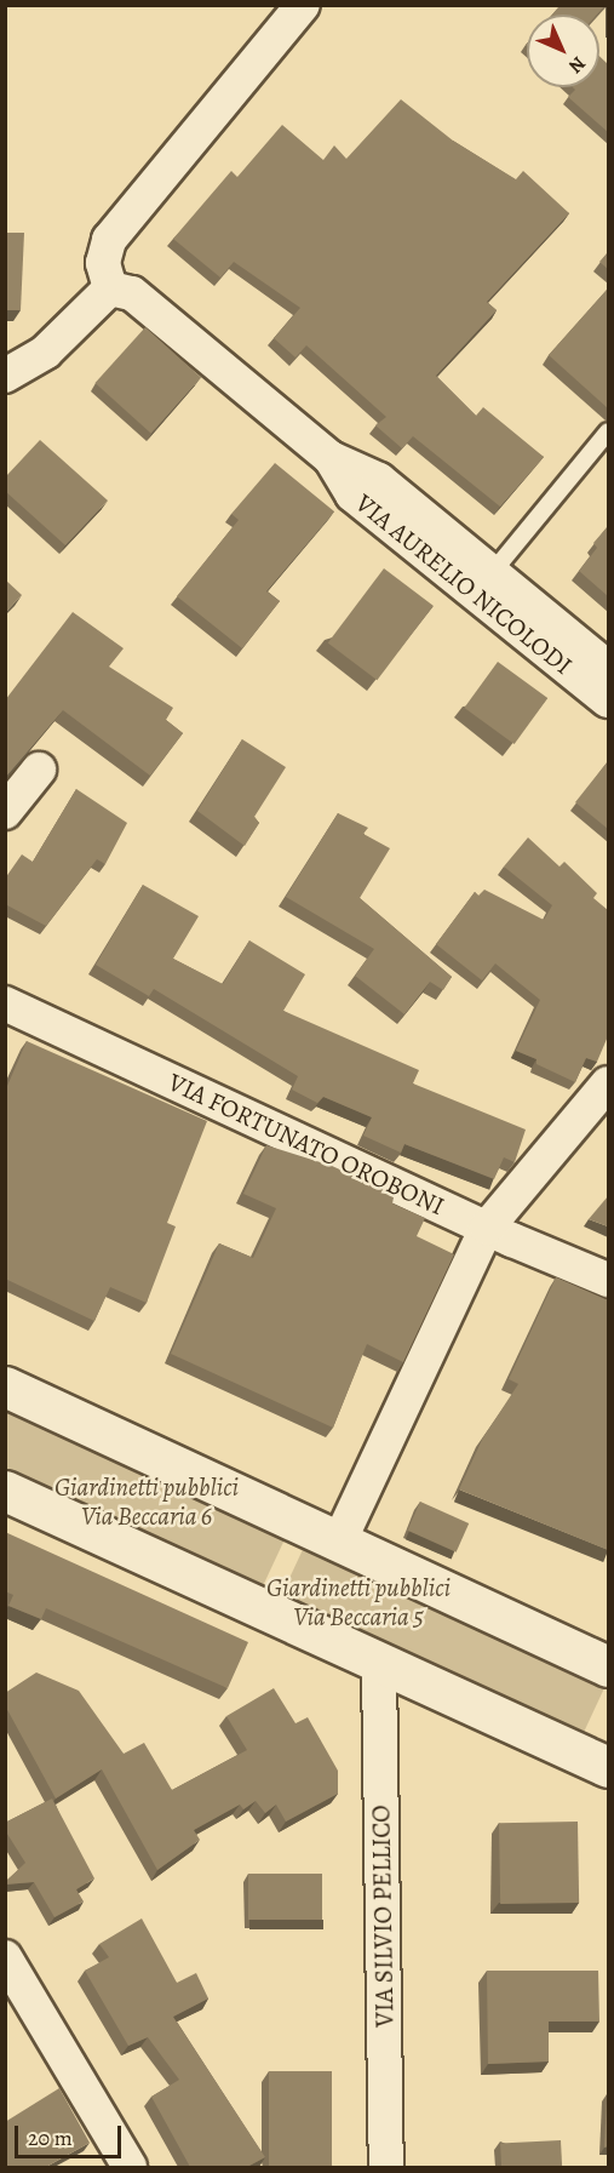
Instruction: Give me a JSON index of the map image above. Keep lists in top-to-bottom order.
{
  "streets": {
    "street": ["VIA AURELIO NICOLODI", "VIA FORTUNATO OROBONI", "VIA SILVIO PELLICO"]
  },
  "parks": ["Giardinetti pubblici Via Beccaria 6", "Giardinetti pubblici Via Beccaria 5"],
  "scale_bar": "20 m",
  "north": "bottom right"
}
